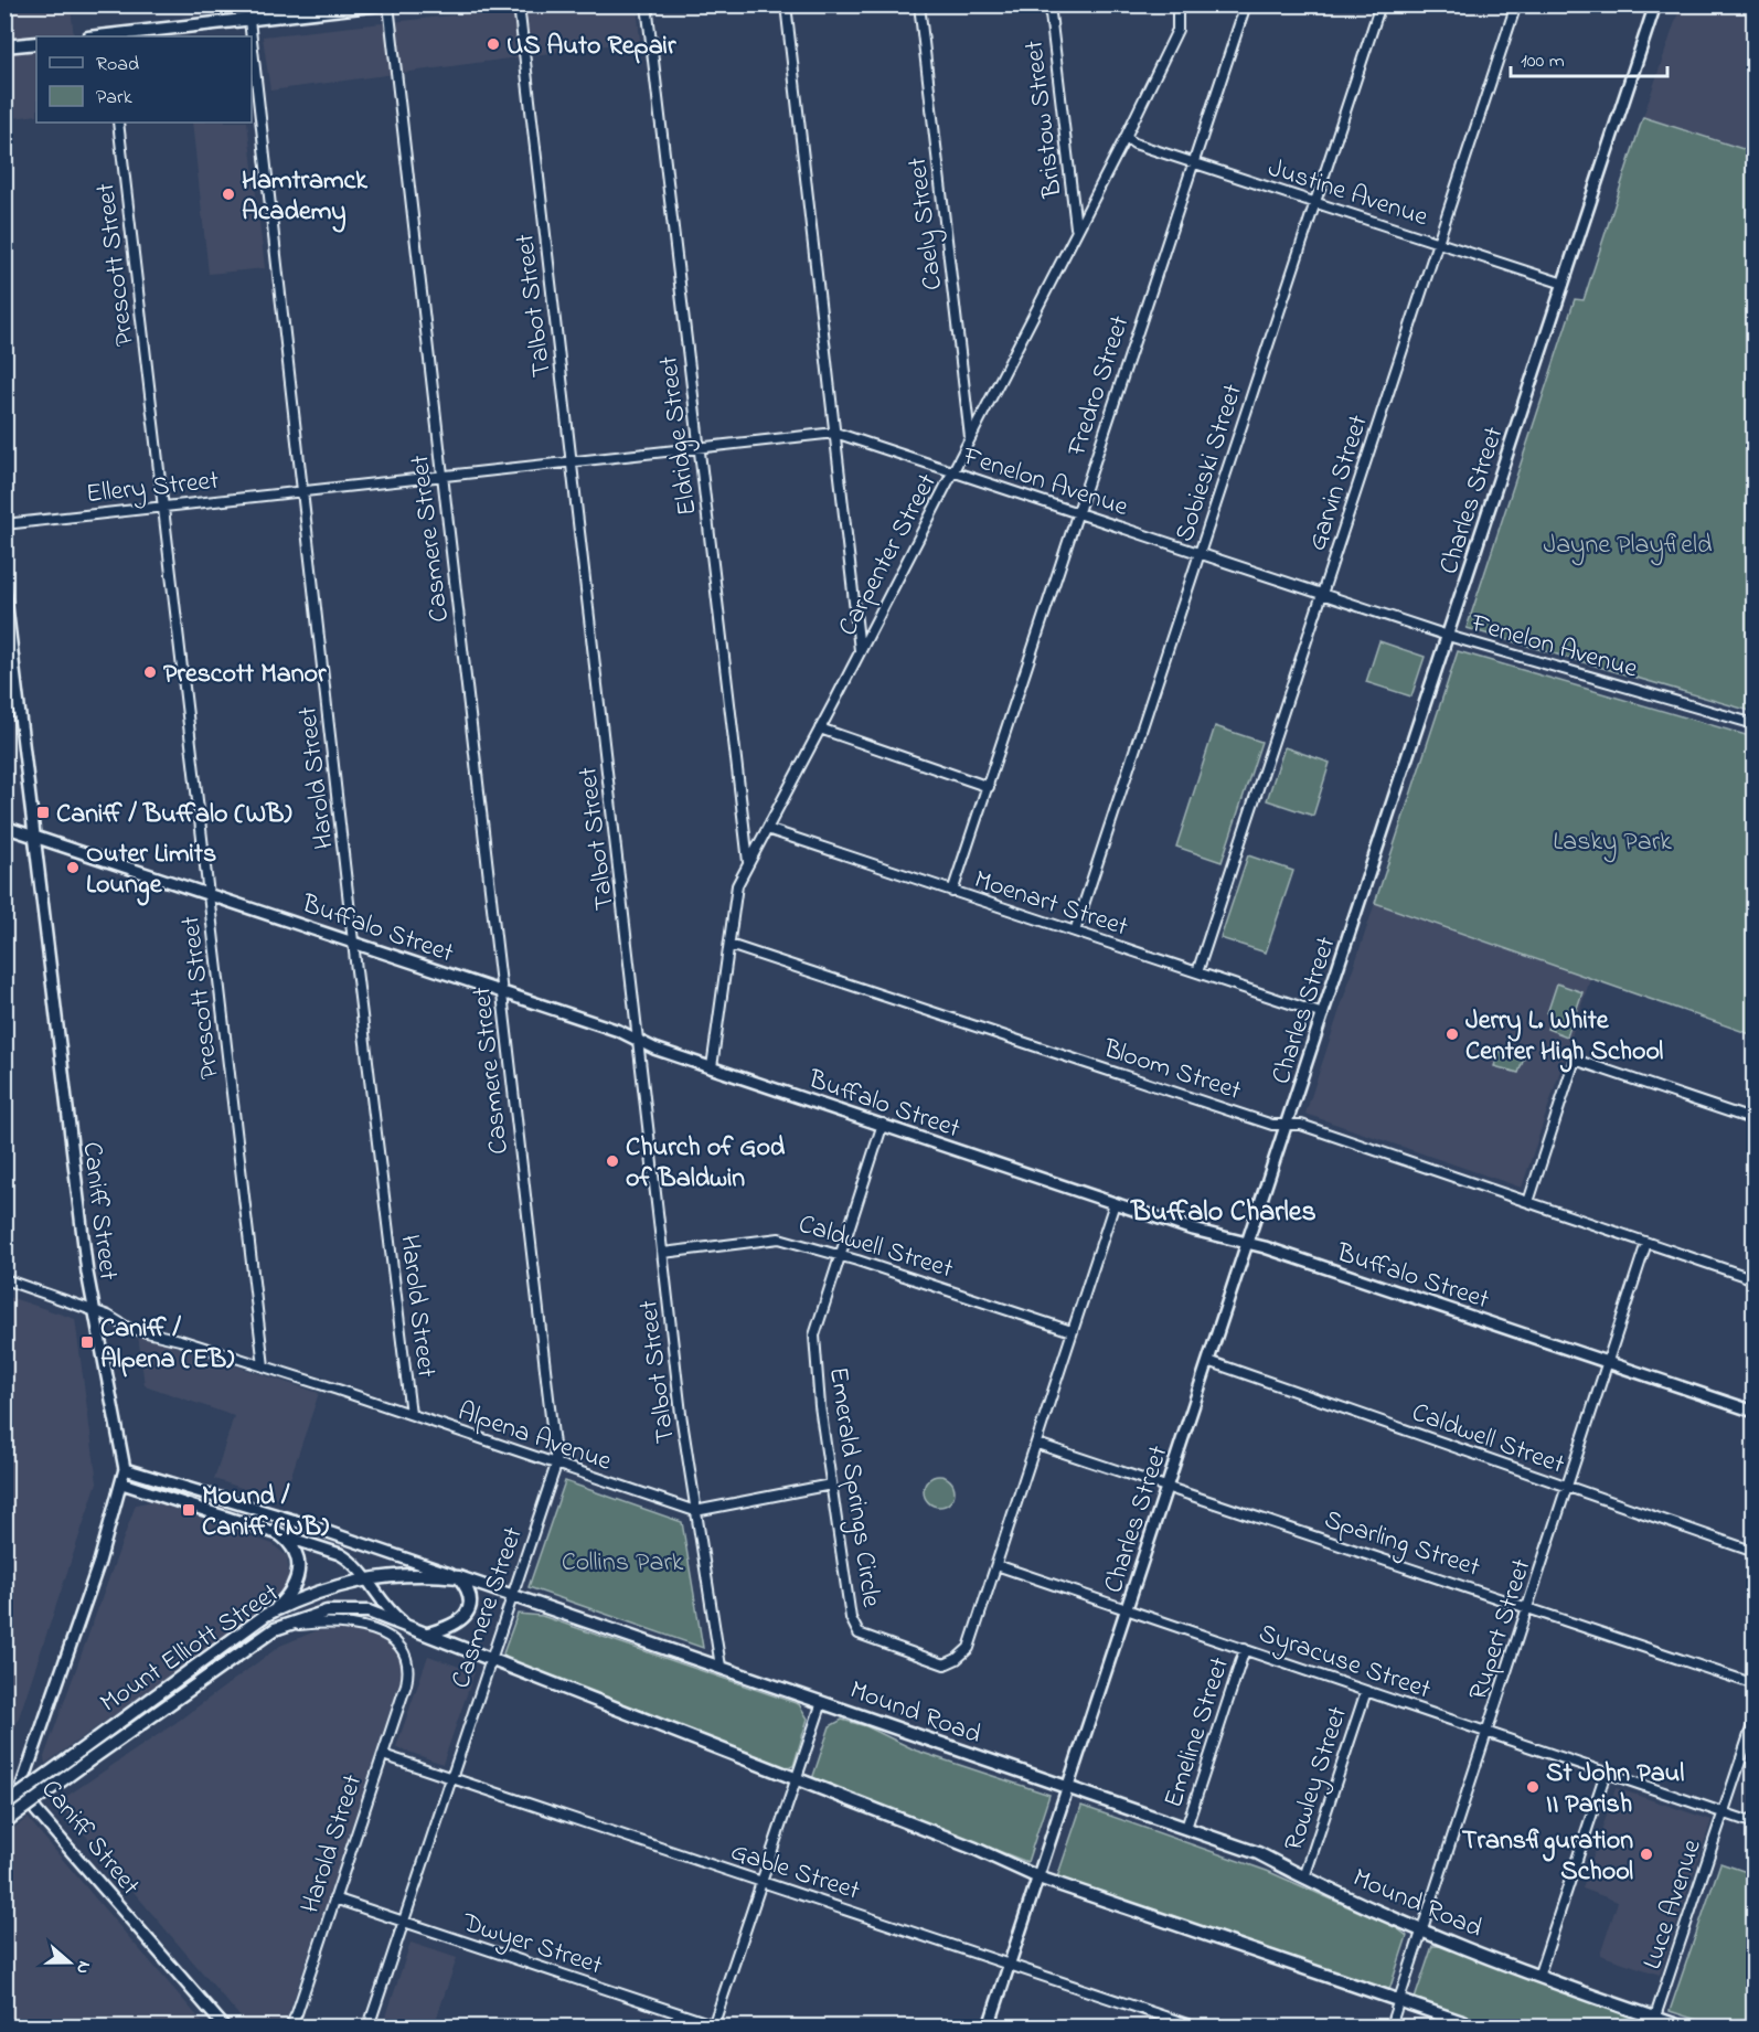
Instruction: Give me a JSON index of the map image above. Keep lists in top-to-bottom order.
{
  "streets": {
    "main road": ["Mount Elliott Street", "Mound Road"],
    "street": [
      "Bristow Street",
      "Justine Avenue",
      "Caely Street",
      "Prescott Street",
      "Talbot Street",
      "Fredro Street",
      "Eldridge Street",
      "Sobieski Street",
      "Fenelon Avenue",
      "Garvin Street",
      "Ellery Street",
      "Charles Street",
      "Casmere Street",
      "Carpenter Street",
      "Harold Street",
      "Moenart Street",
      "Buffalo Street",
      "Bloom Street",
      "Caniff Street",
      "Caldwell Street",
      "Alpena Avenue",
      "Emerald Springs Circle",
      "Sparling Street",
      "Rupert Street",
      "Syracuse Street",
      "Emeline Street",
      "Rowley Street",
      "Gable Street",
      "Luce Avenue",
      "Dwyer Street"
    ]
  },
  "crossings": [
    ["Bristow Street", "Carpenter Street"],
    ["Justine Avenue", "Fredro Street"],
    ["Justine Avenue", "Sobieski Street"],
    ["Justine Avenue", "Garvin Street"],
    ["Justine Avenue", "Charles Street"],
    ["Justine Avenue", "Carpenter Street"],
    ["Caely Street", "Carpenter Street"],
    ["Prescott Street", "Ellery Street"],
    ["Prescott Street", "Buffalo Street"],
    ["Prescott Street", "Alpena Avenue"],
    ["Talbot Street", "Fenelon Avenue"],
    ["Talbot Street", "Buffalo Street"],
    ["Talbot Street", "Caldwell Street"],
    ["Talbot Street", "Alpena Avenue"],
    ["Talbot Street", "Mound Road"],
    ["Fredro Street", "Fenelon Avenue"],
    ["Fredro Street", "Moenart Street"],
    ["Eldridge Street", "Fenelon Avenue"],
    ["Eldridge Street", "Carpenter Street"],
    ["Sobieski Street", "Fenelon Avenue"],
    ["Sobieski Street", "Moenart Street"],
    ["Fenelon Avenue", "Garvin Street"],
    ["Fenelon Avenue", "Ellery Street"],
    ["Fenelon Avenue", "Charles Street"],
    ["Fenelon Avenue", "Casmere Street"],
    ["Fenelon Avenue", "Carpenter Street"],
    ["Fenelon Avenue", "Harold Street"],
    ["Garvin Street", "Moenart Street"],
    ["Ellery Street", "Harold Street"],
    ["Charles Street", "Moenart Street"],
    ["Charles Street", "Buffalo Street"],
    ["Charles Street", "Bloom Street"],
    ["Charles Street", "Caldwell Street"],
    ["Charles Street", "Sparling Street"],
    ["Charles Street", "Syracuse Street"],
    ["Charles Street", "Mound Road"],
    ["Charles Street", "Gable Street"],
    ["Casmere Street", "Buffalo Street"],
    ["Casmere Street", "Alpena Avenue"],
    ["Casmere Street", "Mound Road"],
    ["Casmere Street", "Gable Street"],
    ["Casmere Street", "Dwyer Street"],
    ["Carpenter Street", "Moenart Street"],
    ["Carpenter Street", "Buffalo Street"],
    ["Carpenter Street", "Bloom Street"],
    ["Harold Street", "Buffalo Street"],
    ["Harold Street", "Alpena Avenue"],
    ["Harold Street", "Mount Elliott Street"],
    ["Harold Street", "Gable Street"],
    ["Harold Street", "Dwyer Street"],
    ["Buffalo Street", "Caniff Street"],
    ["Buffalo Street", "Emerald Springs Circle"],
    ["Buffalo Street", "Rupert Street"],
    ["Bloom Street", "Rupert Street"],
    ["Caniff Street", "Alpena Avenue"],
    ["Caniff Street", "Mound Road"],
    ["Caldwell Street", "Emerald Springs Circle"],
    ["Caldwell Street", "Rupert Street"],
    ["Alpena Avenue", "Emerald Springs Circle"],
    ["Emerald Springs Circle", "Sparling Street"],
    ["Emerald Springs Circle", "Syracuse Street"],
    ["Sparling Street", "Rupert Street"],
    ["Rupert Street", "Syracuse Street"],
    ["Rupert Street", "Mound Road"],
    ["Mount Elliott Street", "Mound Road"],
    ["Syracuse Street", "Emeline Street"],
    ["Syracuse Street", "Rowley Street"],
    ["Syracuse Street", "Luce Avenue"],
    ["Mound Road", "Emeline Street"],
    ["Mound Road", "Rowley Street"],
    ["Mound Road", "Luce Avenue"]
  ],
  "districts": ["Buffalo Charles"],
  "parks": ["Jayne Playfield", "Lasky Park", "Collins Park"],
  "places": {
    "other": [
      "US Auto Repair",
      "Hamtramck Academy",
      "Prescott Manor",
      "Outer Limits Lounge",
      "Jerry L. White Center High School",
      "Church of God of Baldwin",
      "St John Paul II Parish",
      "Transfiguration School"
    ],
    "transit": ["Caniff / Buffalo (WB)", "Caniff / Alpena (EB)", "Mound / Caniff (NB)"]
  },
  "legend": ["Road", "Park"],
  "scale_bar": "100 m",
  "north": "right"
}
